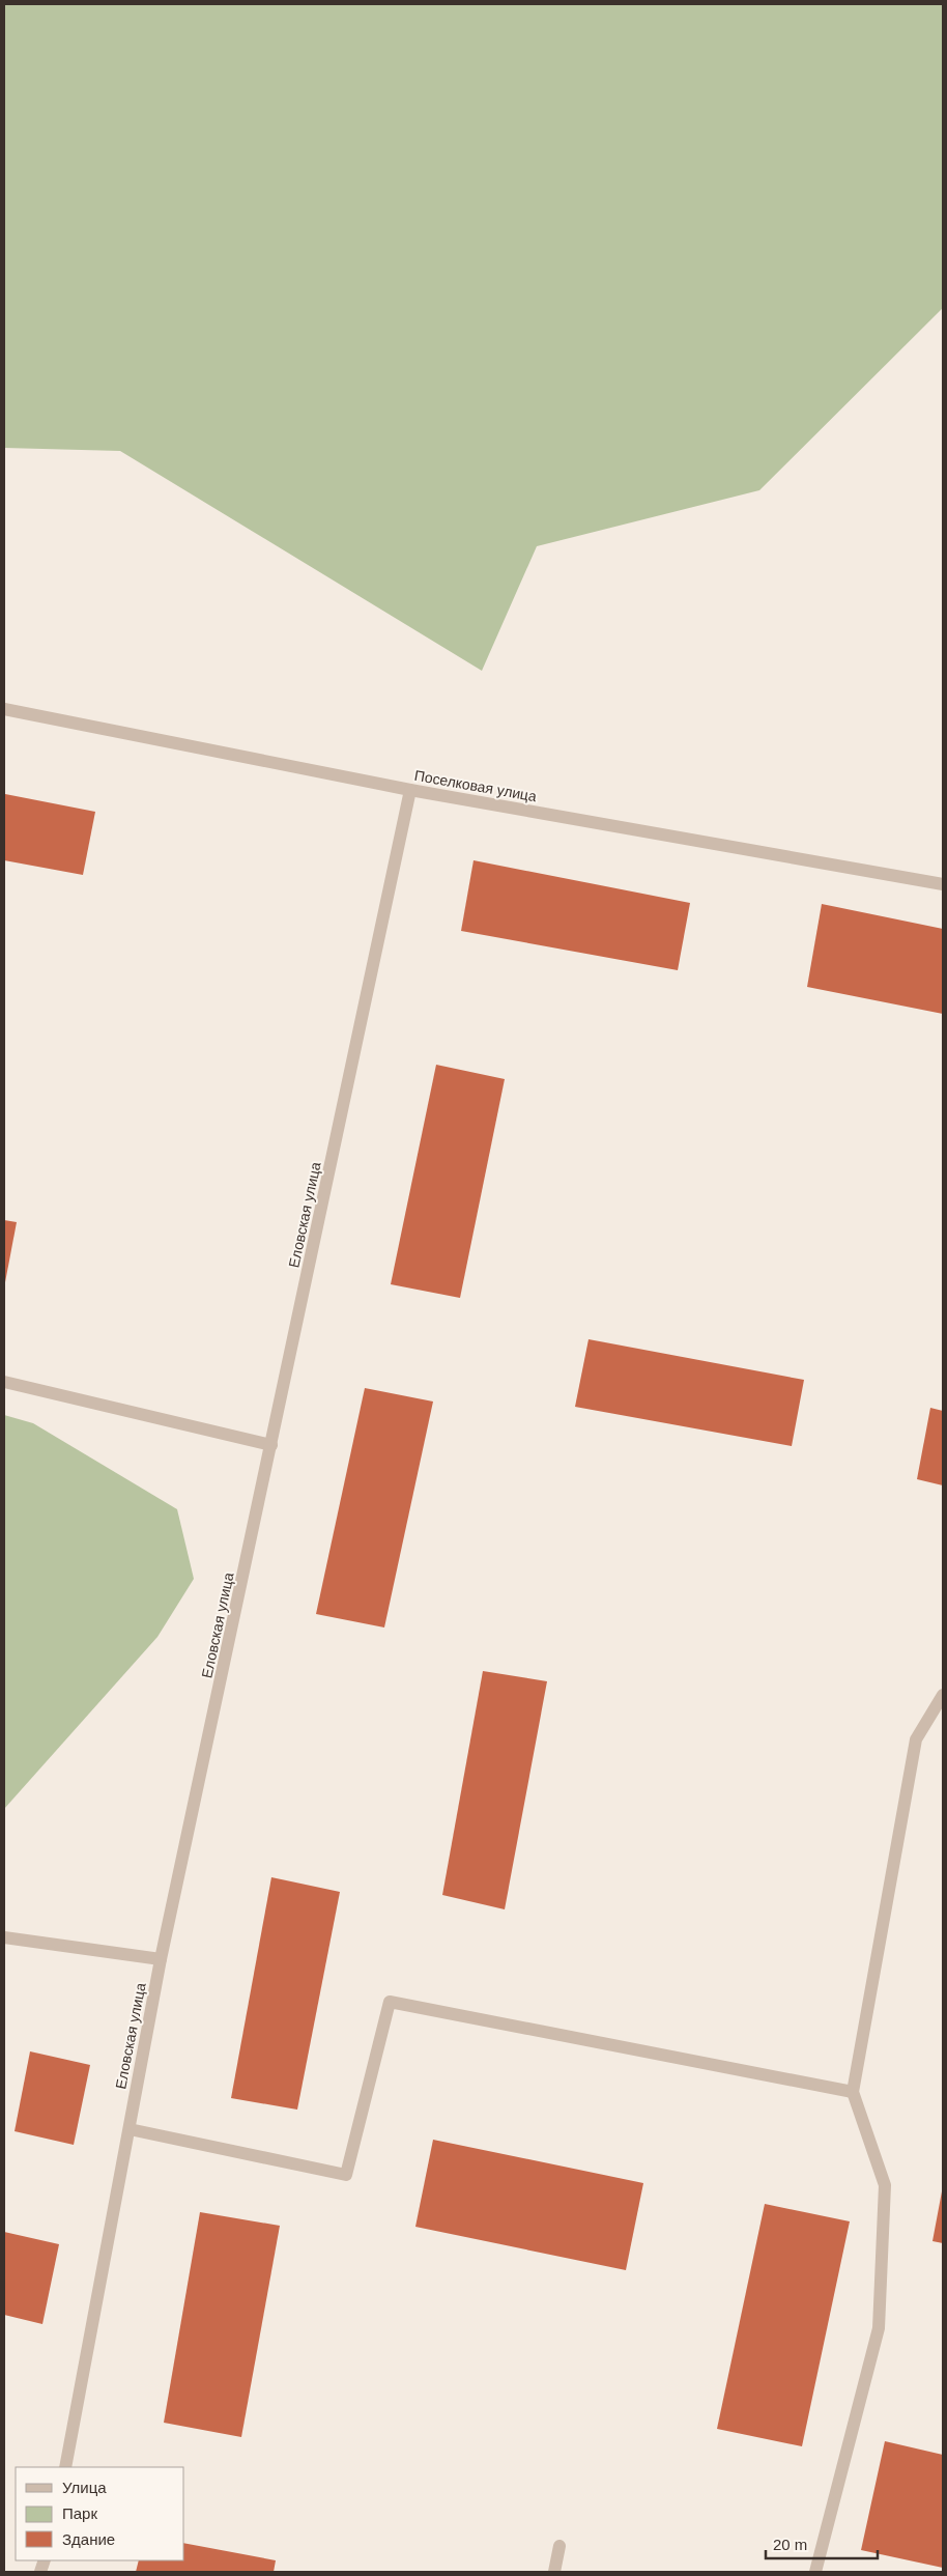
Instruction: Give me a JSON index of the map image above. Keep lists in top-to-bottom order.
{
  "streets": {
    "street": ["Поселковая улица", "Еловская улица"]
  },
  "crossings": [
    ["Поселковая улица", "Еловская улица"]
  ],
  "legend": ["Улица", "Парк", "Здание"],
  "scale_bar": "20 m"
}
